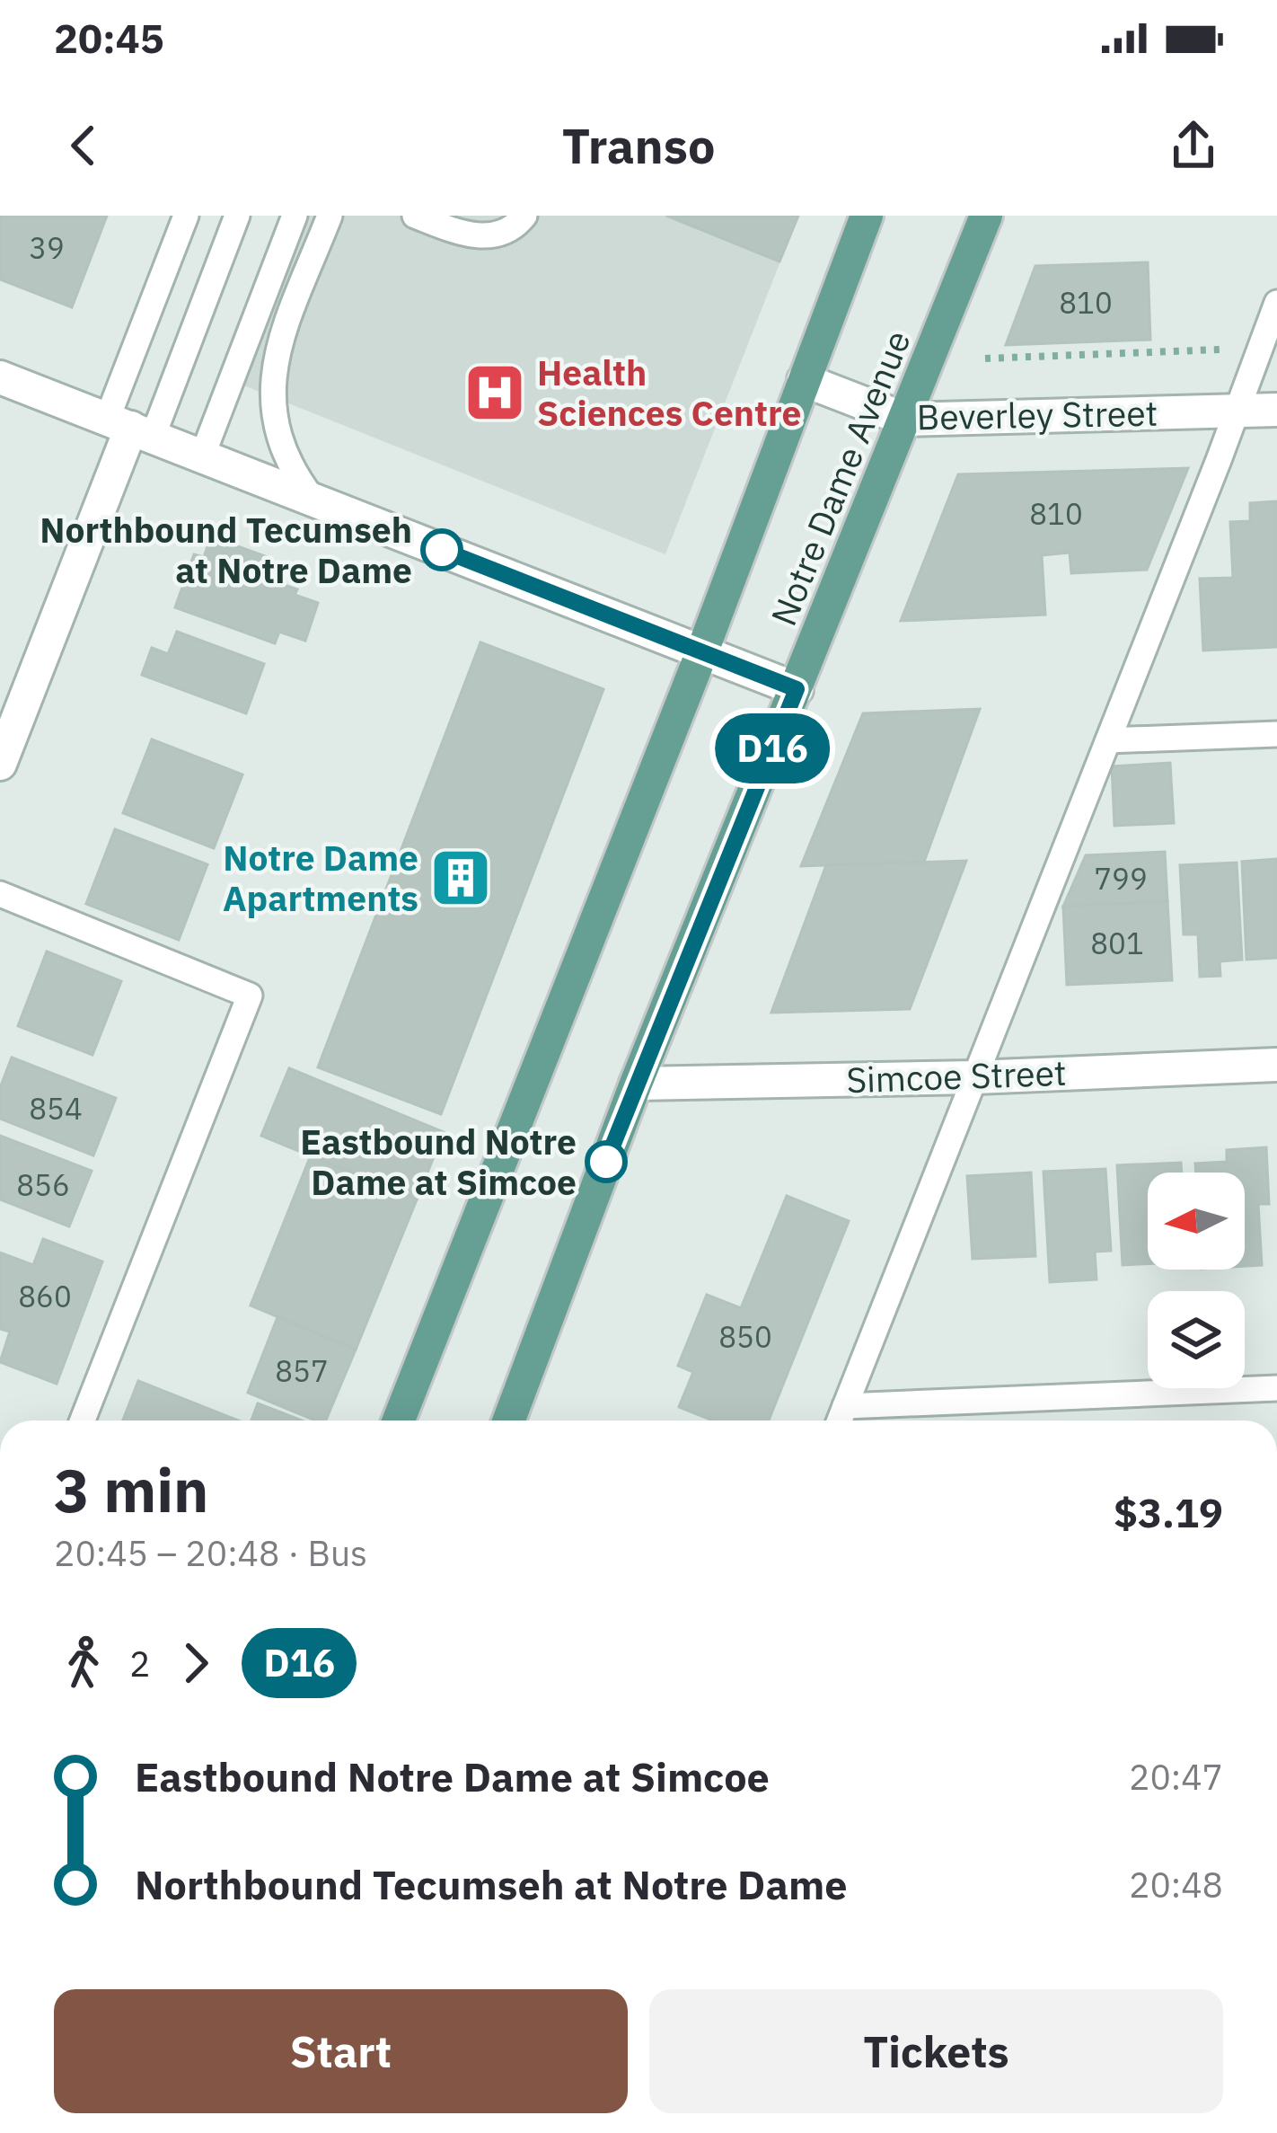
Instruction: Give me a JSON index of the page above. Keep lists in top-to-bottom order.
{
  "streets": {
    "main road": ["Notre Dame Avenue"],
    "street": ["Beverley Street", "Simcoe Street"]
  },
  "crossings": [
    ["Beverley Street", "Notre Dame Avenue"],
    ["Notre Dame Avenue", "Simcoe Street"]
  ],
  "places": {
    "hospital": ["Health Sciences Centre"],
    "other": ["Northbound Tecumseh at Notre Dame", "Eastbound Notre Dame at Simcoe"],
    "building": ["Notre Dame Apartments"]
  },
  "lines": ["bus line D16"],
  "house_numbers": [
    "39",
    "810",
    "810",
    "799",
    "801",
    "854",
    "856",
    "860",
    "850",
    "857"
  ],
  "north": "left",
  "page": {
    "status": "20:45",
    "header": "Transo",
    "on_map": "D16",
    "heading": ["3 min", "20:45 – 20:48 · Bus", "$3.19"],
    "legs": ["2", "D16"],
    "list": [
      {
        "name": "Eastbound Notre Dame at Simcoe",
        "value": "20:47"
      },
      {
        "name": "Northbound Tecumseh at Notre Dame",
        "value": "20:48"
      }
    ],
    "buttons": ["Start", "Tickets"]
  }
}
